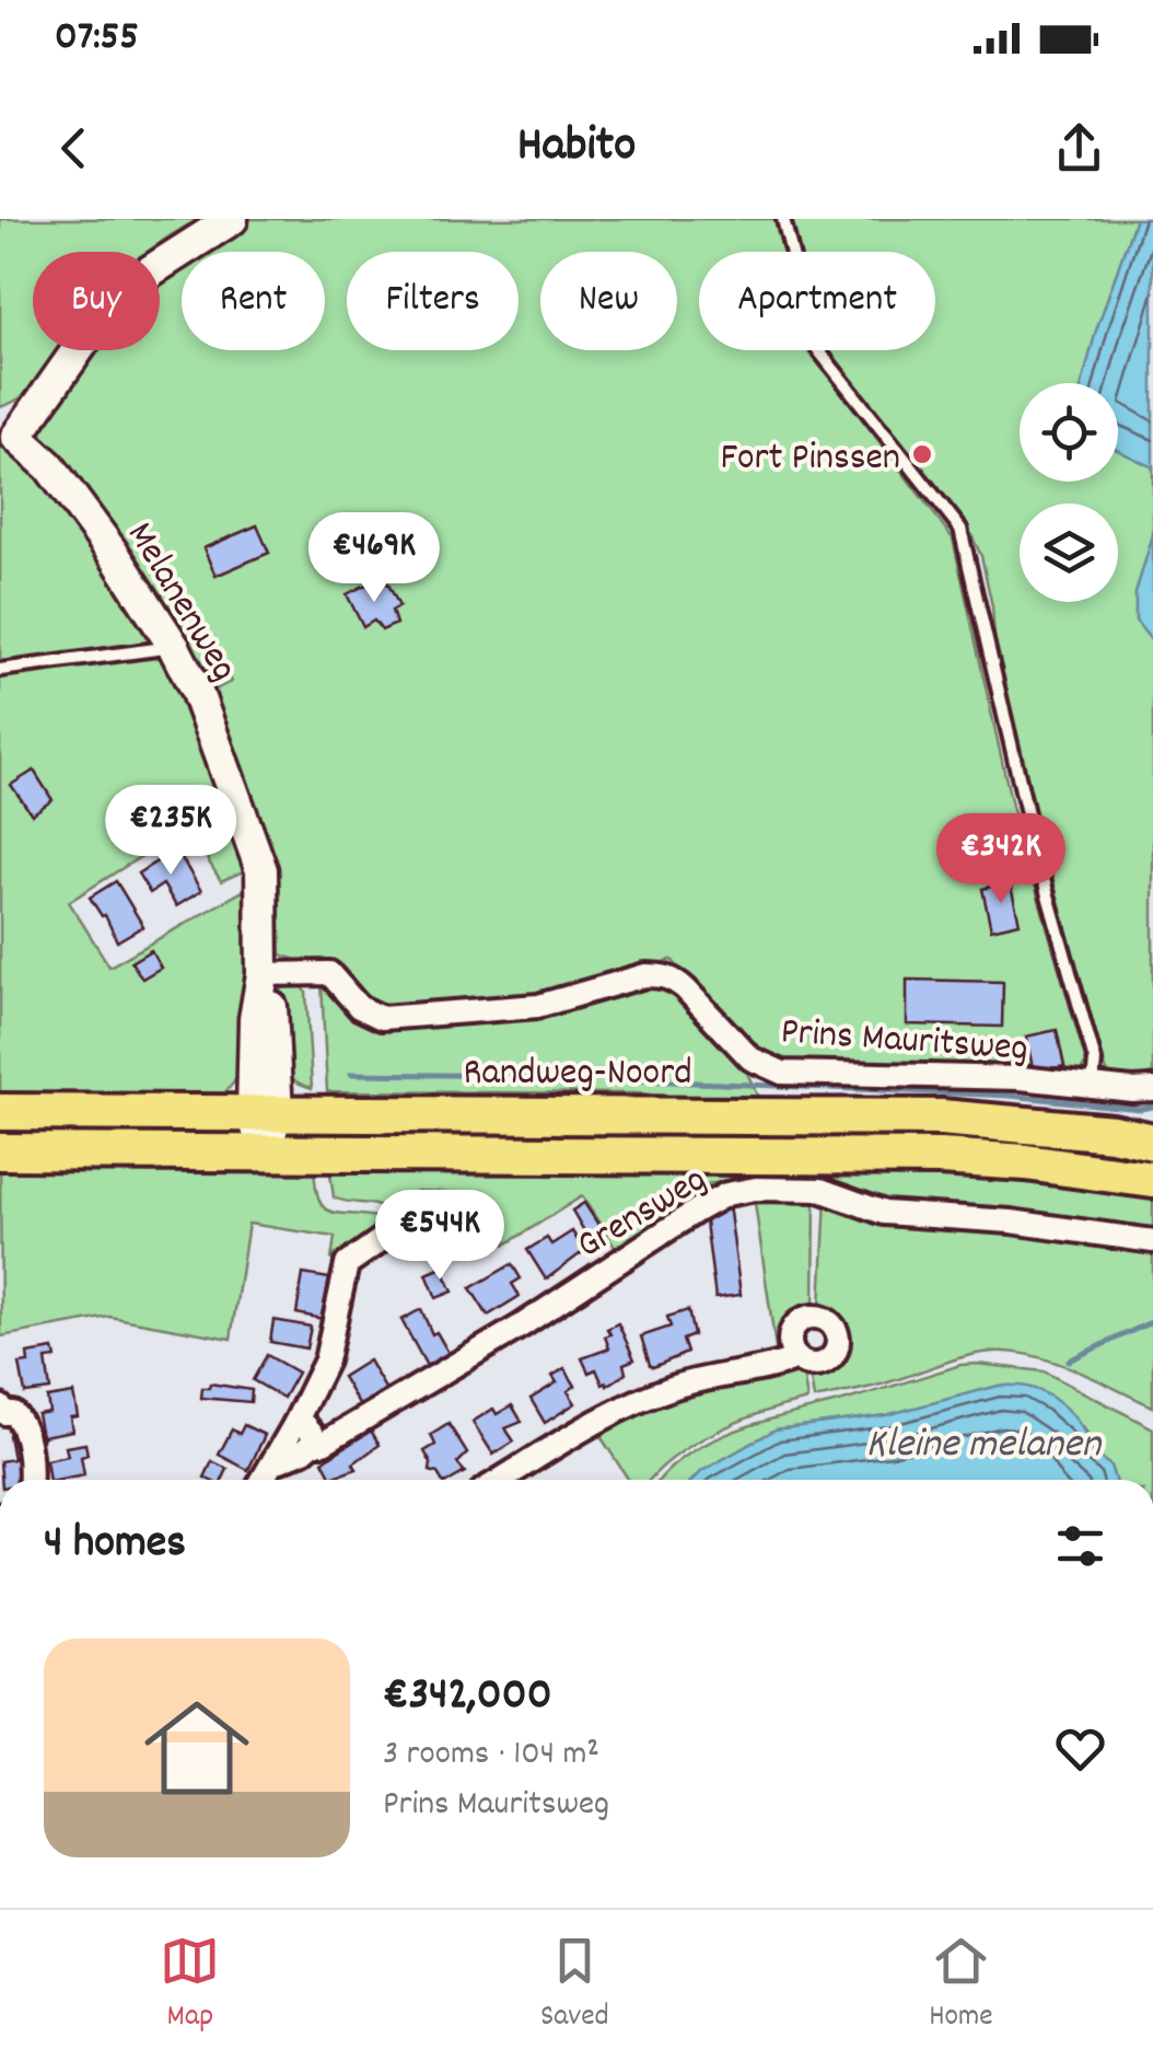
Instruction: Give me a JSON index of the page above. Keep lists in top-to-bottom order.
{
  "streets": {
    "main road": ["Randweg-Noord"],
    "street": ["Melanenweg", "Prins Mauritsweg", "Grensweg"]
  },
  "crossings": [
    ["Melanenweg", "Prins Mauritsweg"],
    ["Melanenweg", "Randweg-Noord"]
  ],
  "water": ["Kleine melanen"],
  "places": ["Fort Pinssen"],
  "page": {
    "status": "07:55",
    "header": "Habito",
    "chip": [
      "Buy",
      "Rent",
      "Filters",
      "New",
      "Apartment"
    ],
    "price": [
      "€469K",
      "€235K",
      "€342K",
      "€544K"
    ],
    "heading": "4 homes",
    "list": [
      {
        "name": "€342,000",
        "note": "3 rooms · 104 m² · Prins Mauritsweg"
      }
    ],
    "tabs": ["Map", "Saved", "Home"]
  }
}
